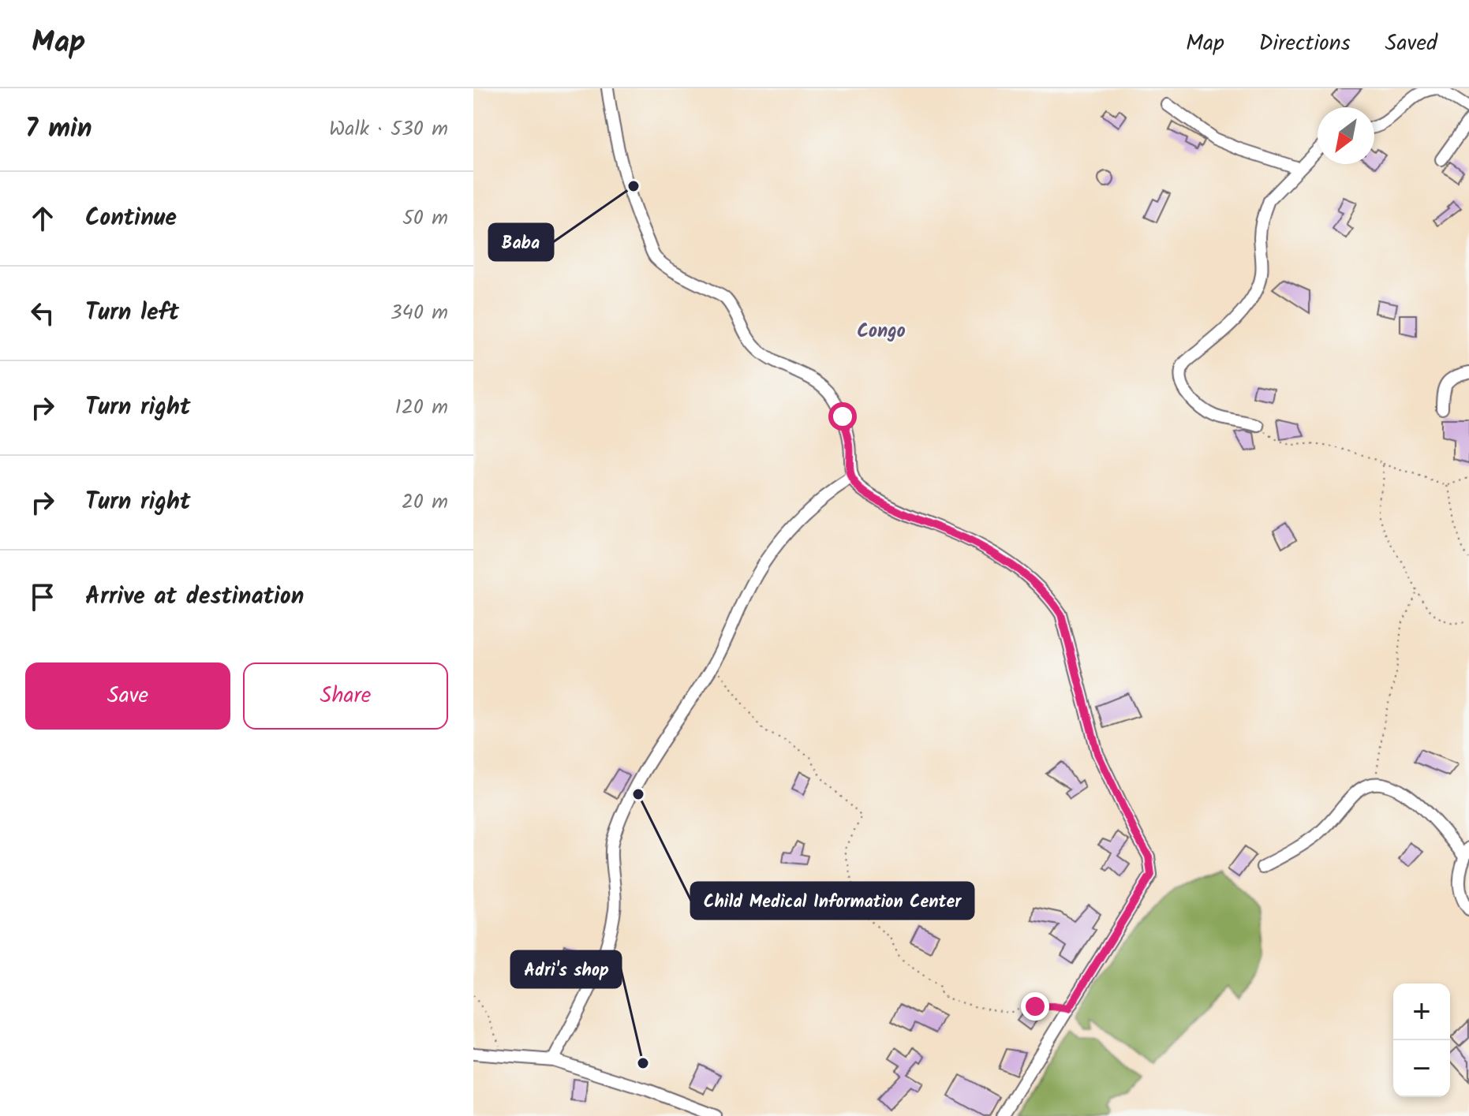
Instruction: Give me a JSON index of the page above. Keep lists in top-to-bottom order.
{
  "districts": ["Congo"],
  "places": ["Baba", "Child Medical Information Center", "Adri's shop"],
  "north": "bottom left",
  "page": {
    "header": "Map",
    "nav": ["Map", "Directions", "Saved"],
    "heading": ["7 min", "Walk · 530 m"],
    "list": [
      ["Continue", "50 m"],
      ["Turn left", "340 m"],
      ["Turn right", "120 m"],
      ["Turn right", "20 m"],
      "Arrive at destination"
    ],
    "buttons": ["Save", "Share"],
    "map_buttons": ["+", "−"]
  }
}
